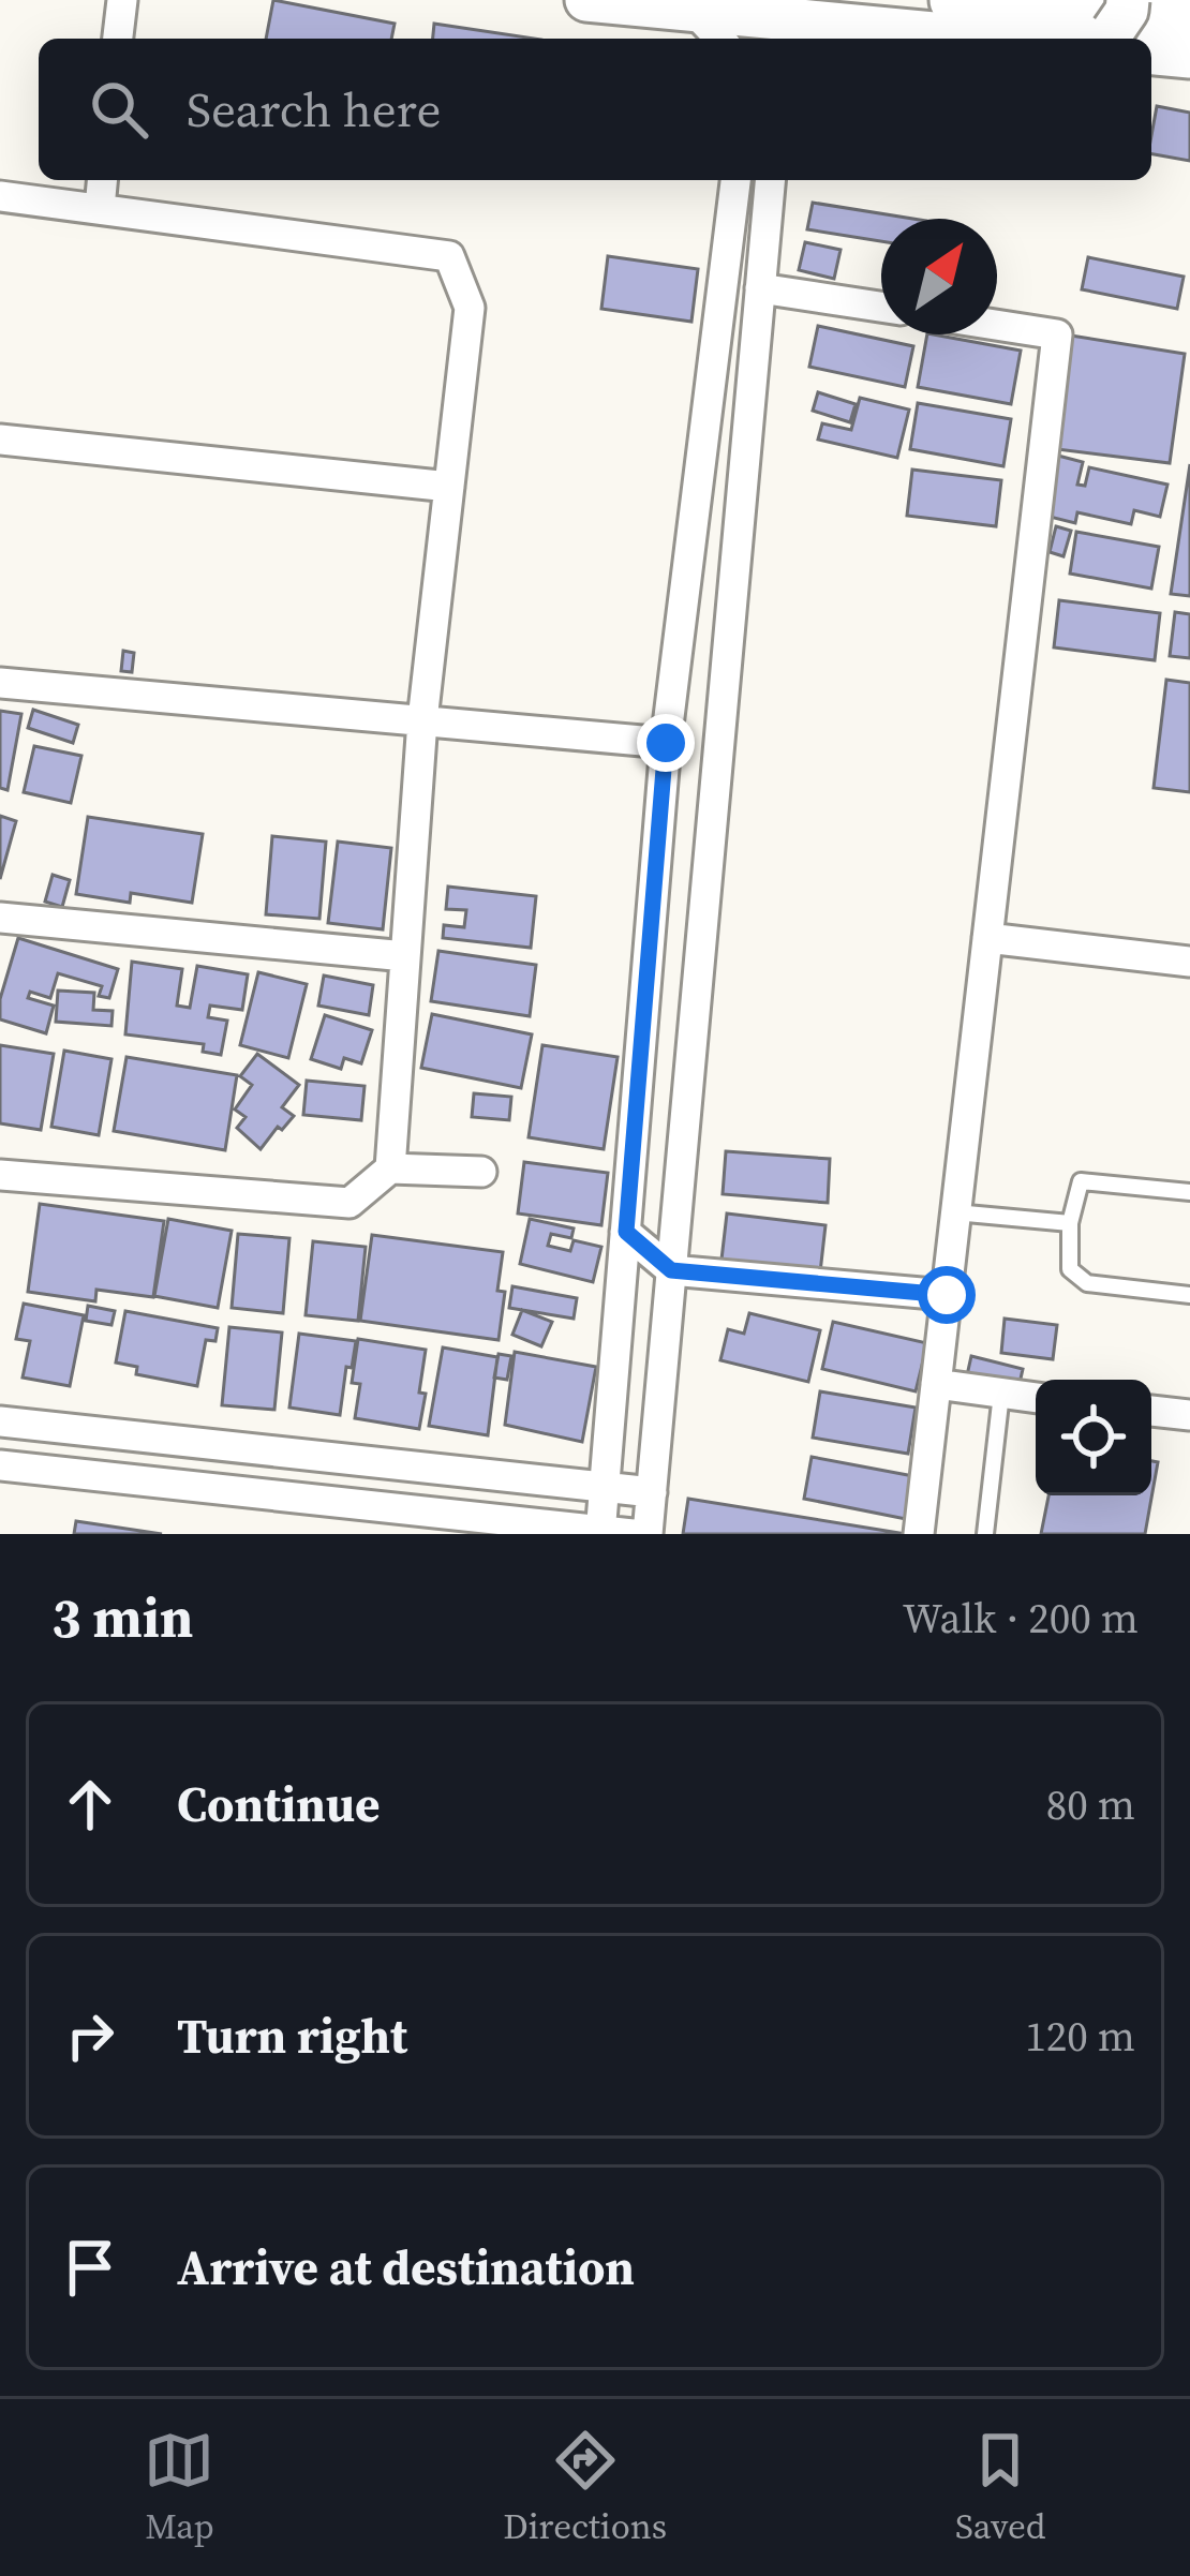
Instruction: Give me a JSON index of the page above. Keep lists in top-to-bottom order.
{
  "north": "top right",
  "page": {
    "search": "Search here",
    "heading": ["3 min", "Walk · 200 m"],
    "list": [
      ["Continue", "80 m"],
      ["Turn right", "120 m"],
      "Arrive at destination"
    ],
    "nav": ["Map", "Directions", "Saved"]
  }
}
